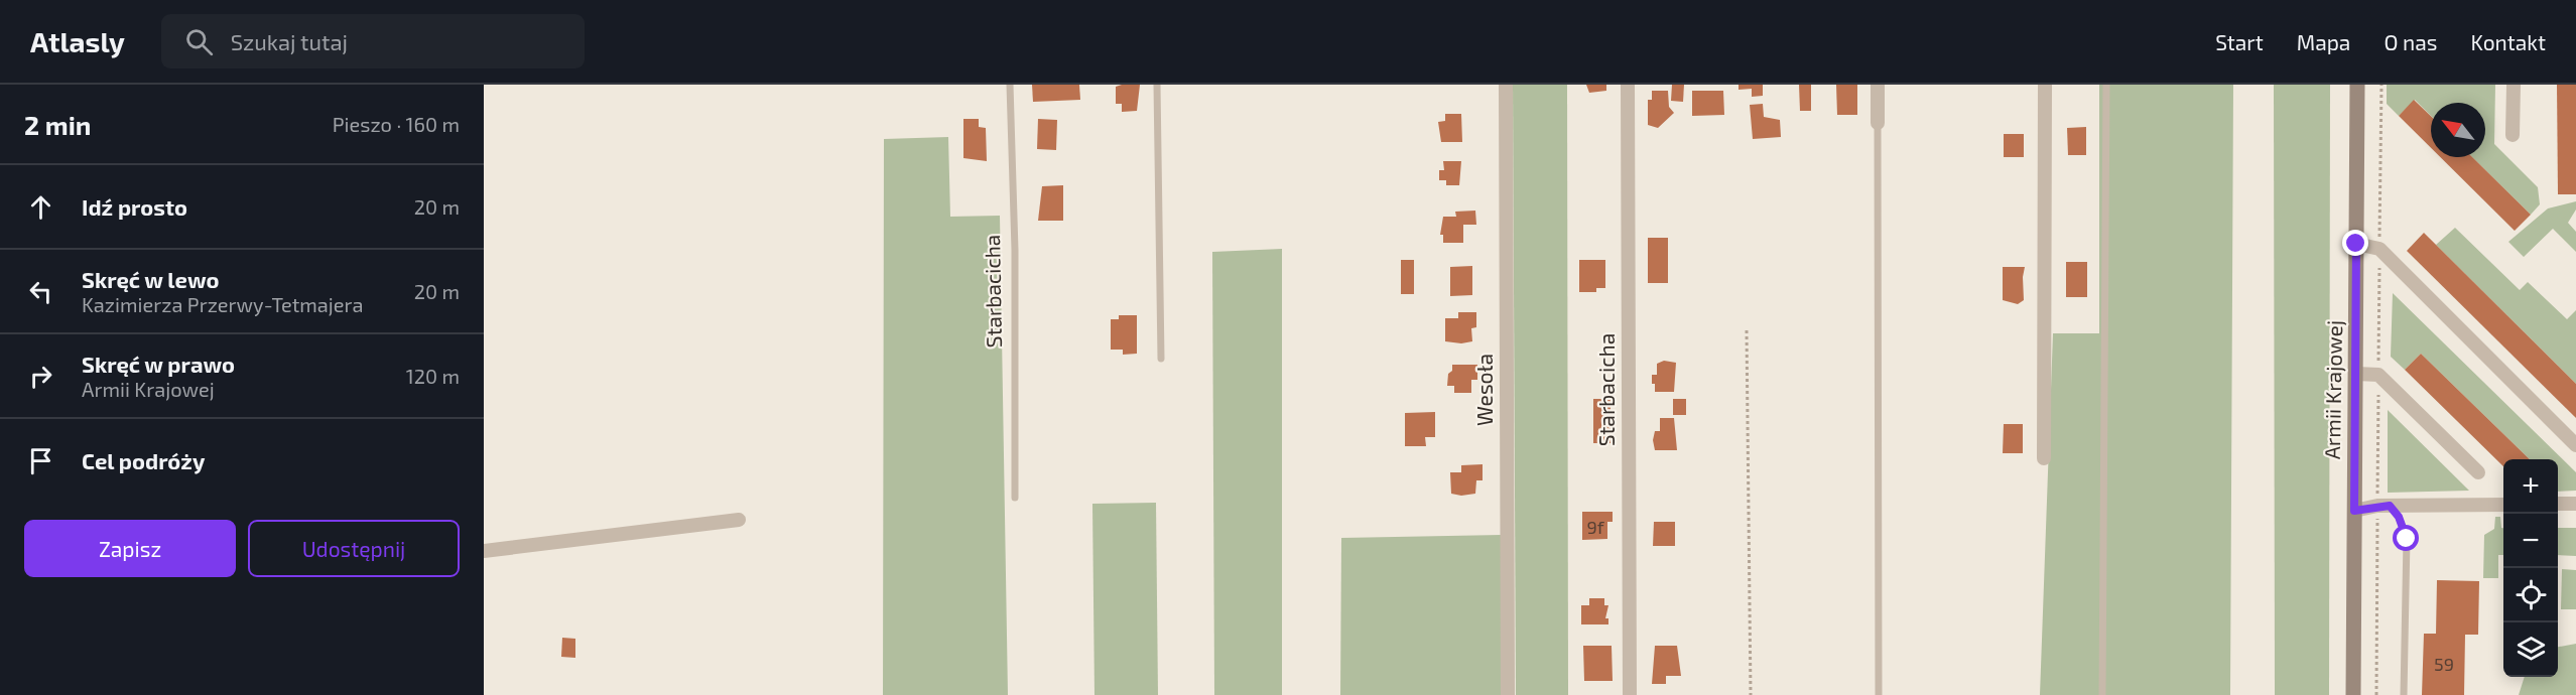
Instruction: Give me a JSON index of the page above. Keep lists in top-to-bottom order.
{
  "streets": {
    "street": ["Starbacicha", "Wesoła", "Armii Krajowej"]
  },
  "house_numbers": ["9f", "59"],
  "north": "top left",
  "page": {
    "header": "Atlasly",
    "search": "Szukaj tutaj",
    "nav": [
      "Start",
      "Mapa",
      "O nas",
      "Kontakt"
    ],
    "heading": ["2 min", "Pieszo · 160 m"],
    "list": [
      ["Idź prosto", "20 m"],
      ["Skręć w lewo", "Kazimierza Przerwy-Tetmajera", "20 m"],
      ["Skręć w prawo", "Armii Krajowej", "120 m"],
      "Cel podróży"
    ],
    "map_buttons": ["+", "−"],
    "buttons": ["Zapisz", "Udostępnij"]
  }
}
